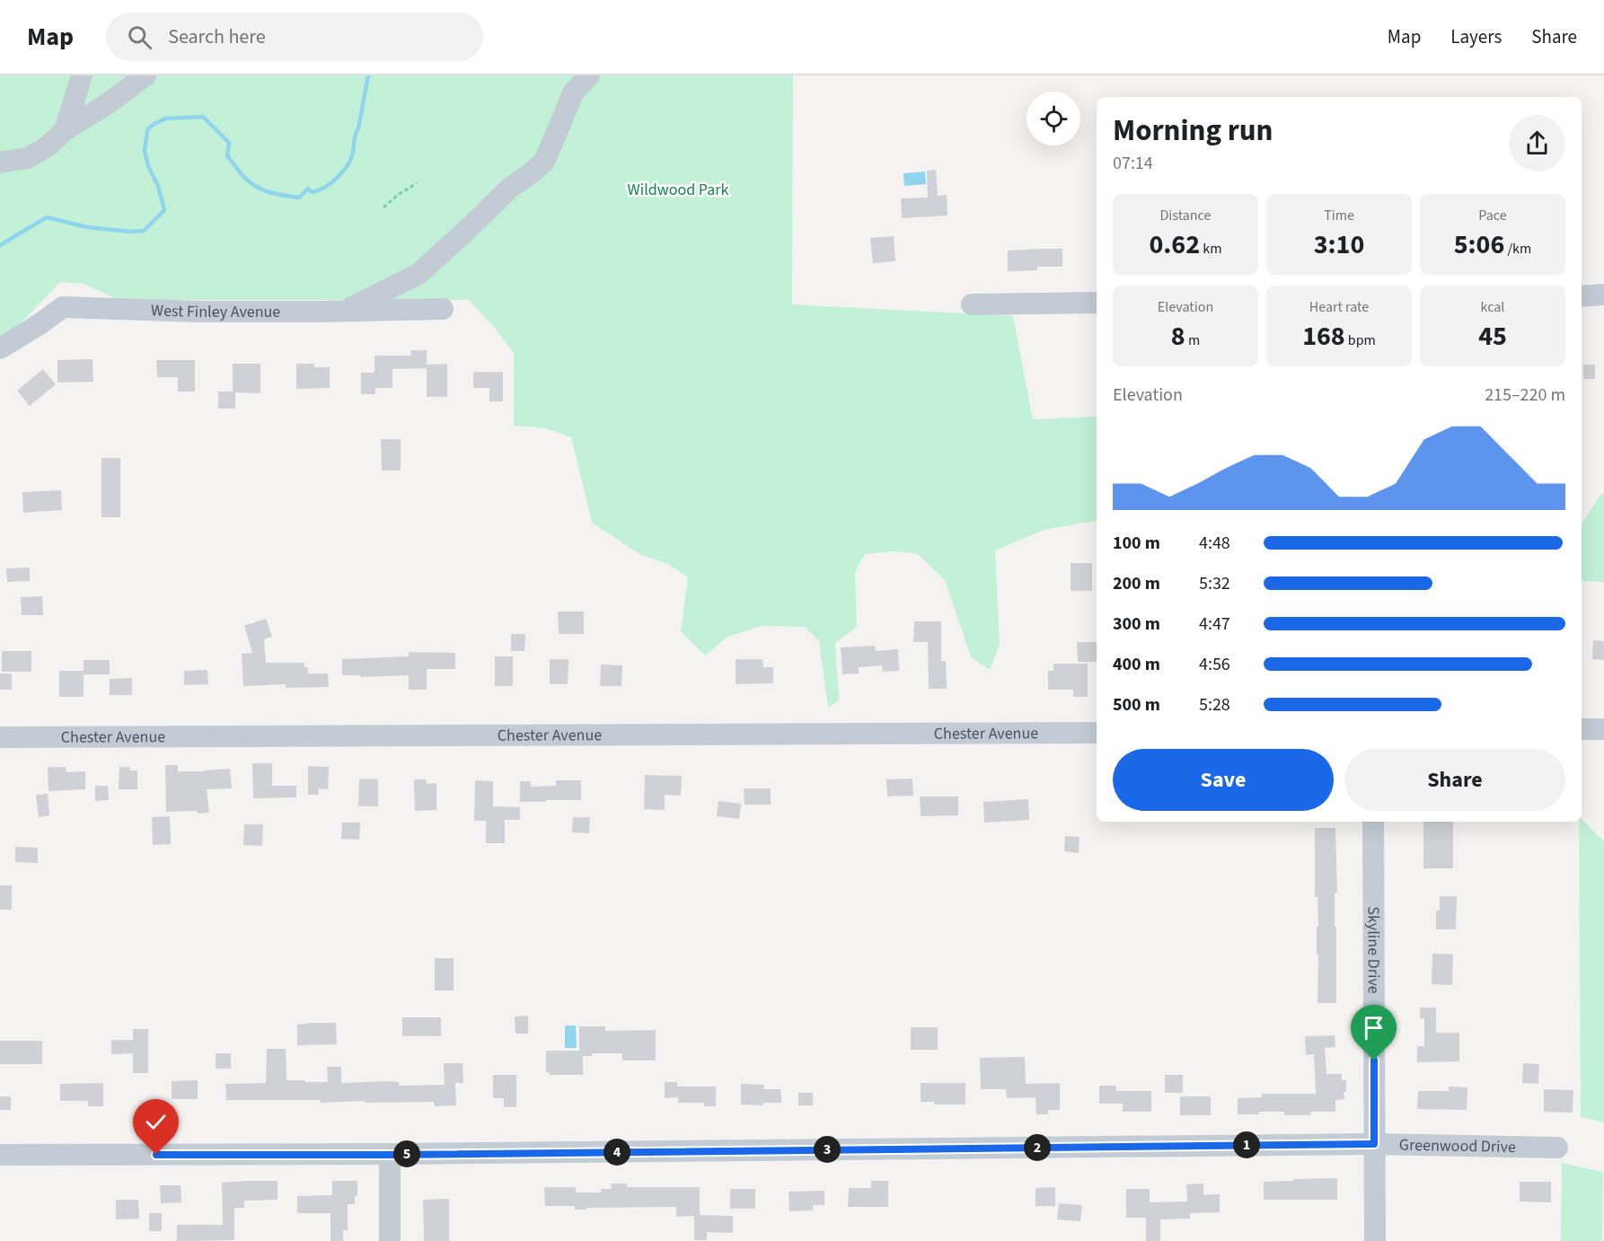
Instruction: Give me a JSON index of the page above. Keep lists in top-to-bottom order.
{
  "streets": {
    "street": [
      "West Finley Avenue",
      "Chester Avenue",
      "Skyline Drive",
      "Greenwood Drive"
    ]
  },
  "crossings": [
    ["Skyline Drive", "Greenwood Drive"]
  ],
  "parks": ["Wildwood Park"],
  "page": {
    "header": "Map",
    "search": "Search here",
    "nav": ["Map", "Layers", "Share"],
    "heading": ["Morning run", "07:14"],
    "stats": [
      ["Distance", "0.62 km"],
      ["Time", "3:10"],
      ["Pace", "5:06 /km"],
      ["Elevation", "8 m"],
      ["Heart rate", "168 bpm"],
      ["kcal", "45"]
    ],
    "chart": ["Elevation", "215–220 m"],
    "list": [
      {
        "name": "100 m",
        "note": "4:48"
      },
      {
        "name": "200 m",
        "note": "5:32"
      },
      {
        "name": "300 m",
        "note": "4:47"
      },
      {
        "name": "400 m",
        "note": "4:56"
      },
      {
        "name": "500 m",
        "note": "5:28"
      }
    ],
    "buttons": ["Save", "Share"],
    "pins": [
      "1",
      "2",
      "3",
      "4",
      "5"
    ]
  }
}
